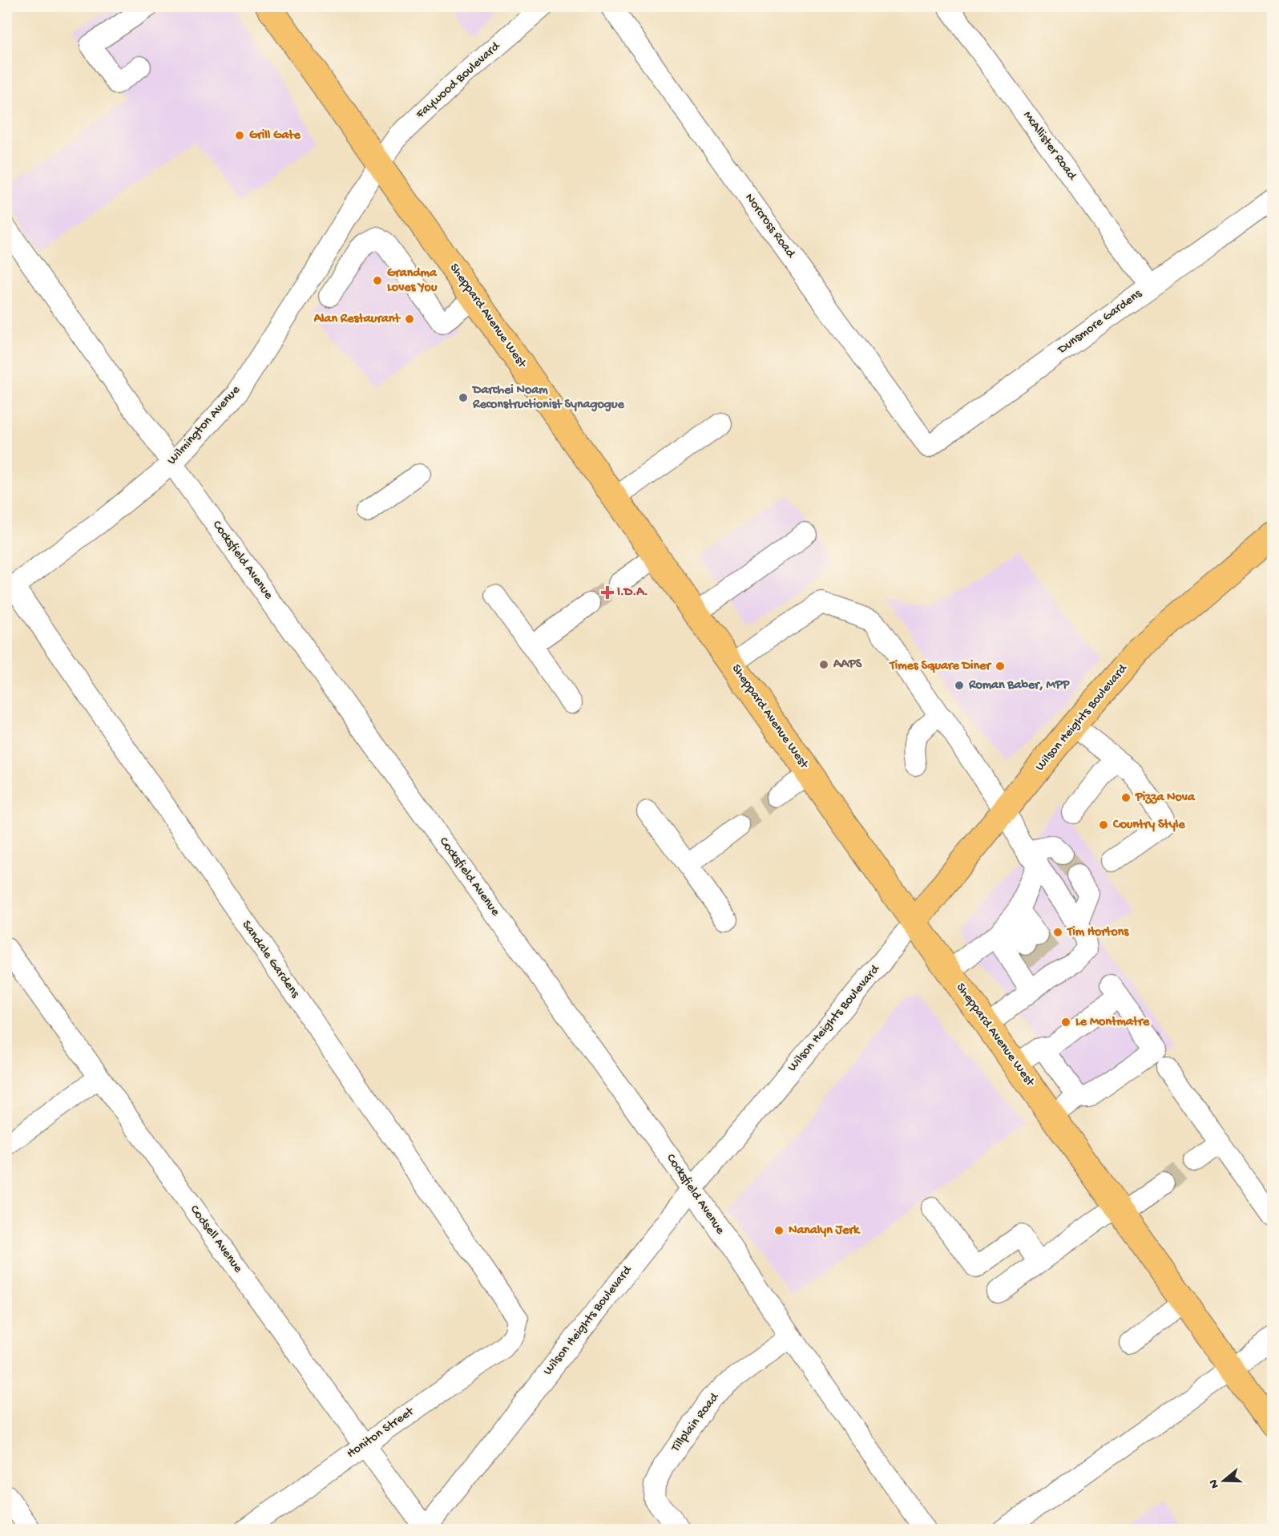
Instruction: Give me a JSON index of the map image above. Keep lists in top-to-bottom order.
{
  "streets": {
    "main road": ["Sheppard Avenue West", "Wilson Heights Boulevard"],
    "street": [
      "Faywood Boulevard",
      "McAllister Road",
      "Norcross Road",
      "Dunsmore Gardens",
      "Wilmington Avenue",
      "Cocksfield Avenue",
      "Sandale Gardens",
      "Codsell Avenue",
      "Tillplain Road",
      "Honiton Street"
    ]
  },
  "crossings": [
    ["Faywood Boulevard", "Sheppard Avenue West"],
    ["Faywood Boulevard", "Wilmington Avenue"],
    ["McAllister Road", "Dunsmore Gardens"],
    ["Norcross Road", "Dunsmore Gardens"],
    ["Sheppard Avenue West", "Wilmington Avenue"],
    ["Sheppard Avenue West", "Wilson Heights Boulevard"],
    ["Wilmington Avenue", "Cocksfield Avenue"],
    ["Wilmington Avenue", "Sandale Gardens"],
    ["Cocksfield Avenue", "Wilson Heights Boulevard"],
    ["Cocksfield Avenue", "Tillplain Road"],
    ["Wilson Heights Boulevard", "Codsell Avenue"],
    ["Sandale Gardens", "Honiton Street"],
    ["Codsell Avenue", "Honiton Street"]
  ],
  "places": {
    "other": [
      "Grill Gate",
      "Grandma Loves You",
      "Alan Restaurant",
      "Darchei Noam Reconstructionist Synagogue",
      "AAPS",
      "Times Square Diner",
      "Roman Baber, MPP",
      "Pizza Nova",
      "Country Style",
      "Tim Hortons",
      "Le Montmatre",
      "Nanalyn Jerk"
    ],
    "health": ["I.D.A."]
  },
  "north": "left"
}
